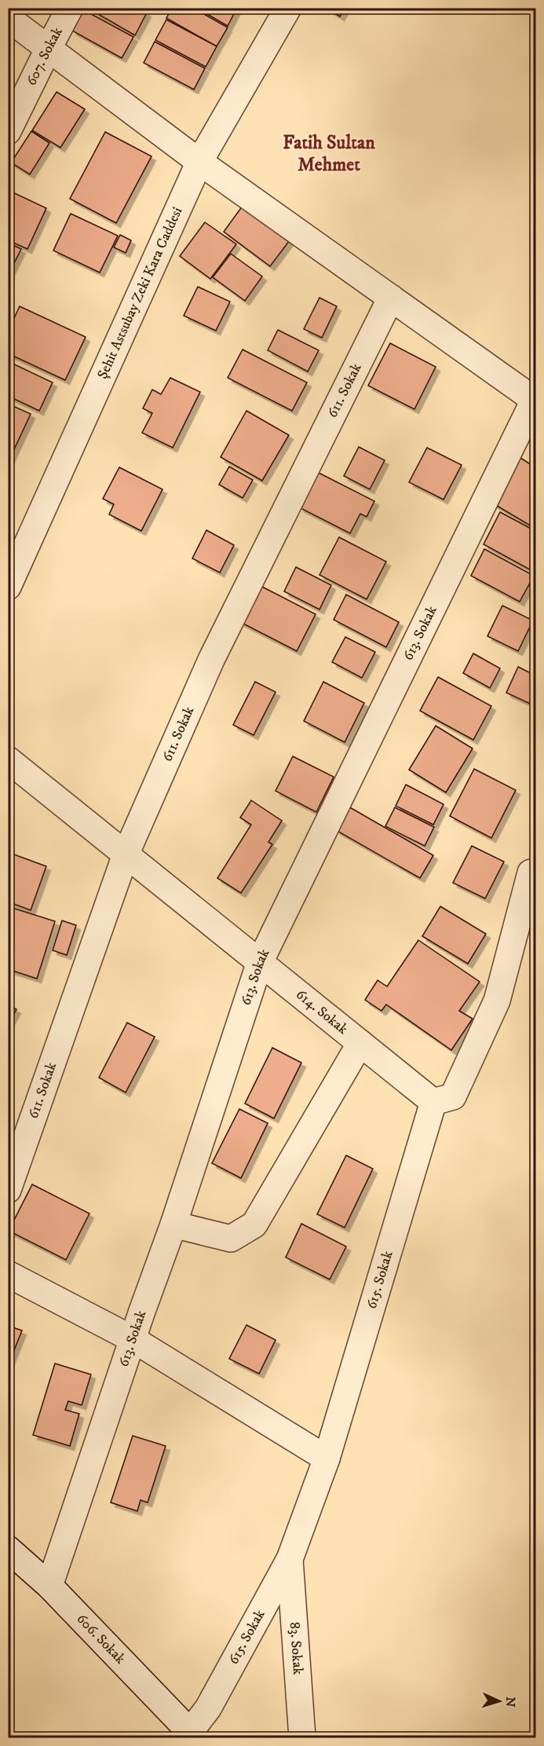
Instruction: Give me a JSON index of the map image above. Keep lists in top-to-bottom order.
{
  "streets": {
    "street": [
      "607. Sokak",
      "Şehit Astsubay Zeki Kara Caddesi",
      "611. Sokak",
      "613. Sokak",
      "614. Sokak",
      "615. Sokak",
      "606. Sokak",
      "83. Sokak"
    ]
  },
  "crossings": [
    ["611. Sokak", "614. Sokak"],
    ["613. Sokak", "614. Sokak"],
    ["613. Sokak", "606. Sokak"],
    ["614. Sokak", "615. Sokak"],
    ["615. Sokak", "606. Sokak"],
    ["615. Sokak", "83. Sokak"]
  ],
  "districts": ["Fatih Sultan Mehmet"],
  "north": "right"
}
